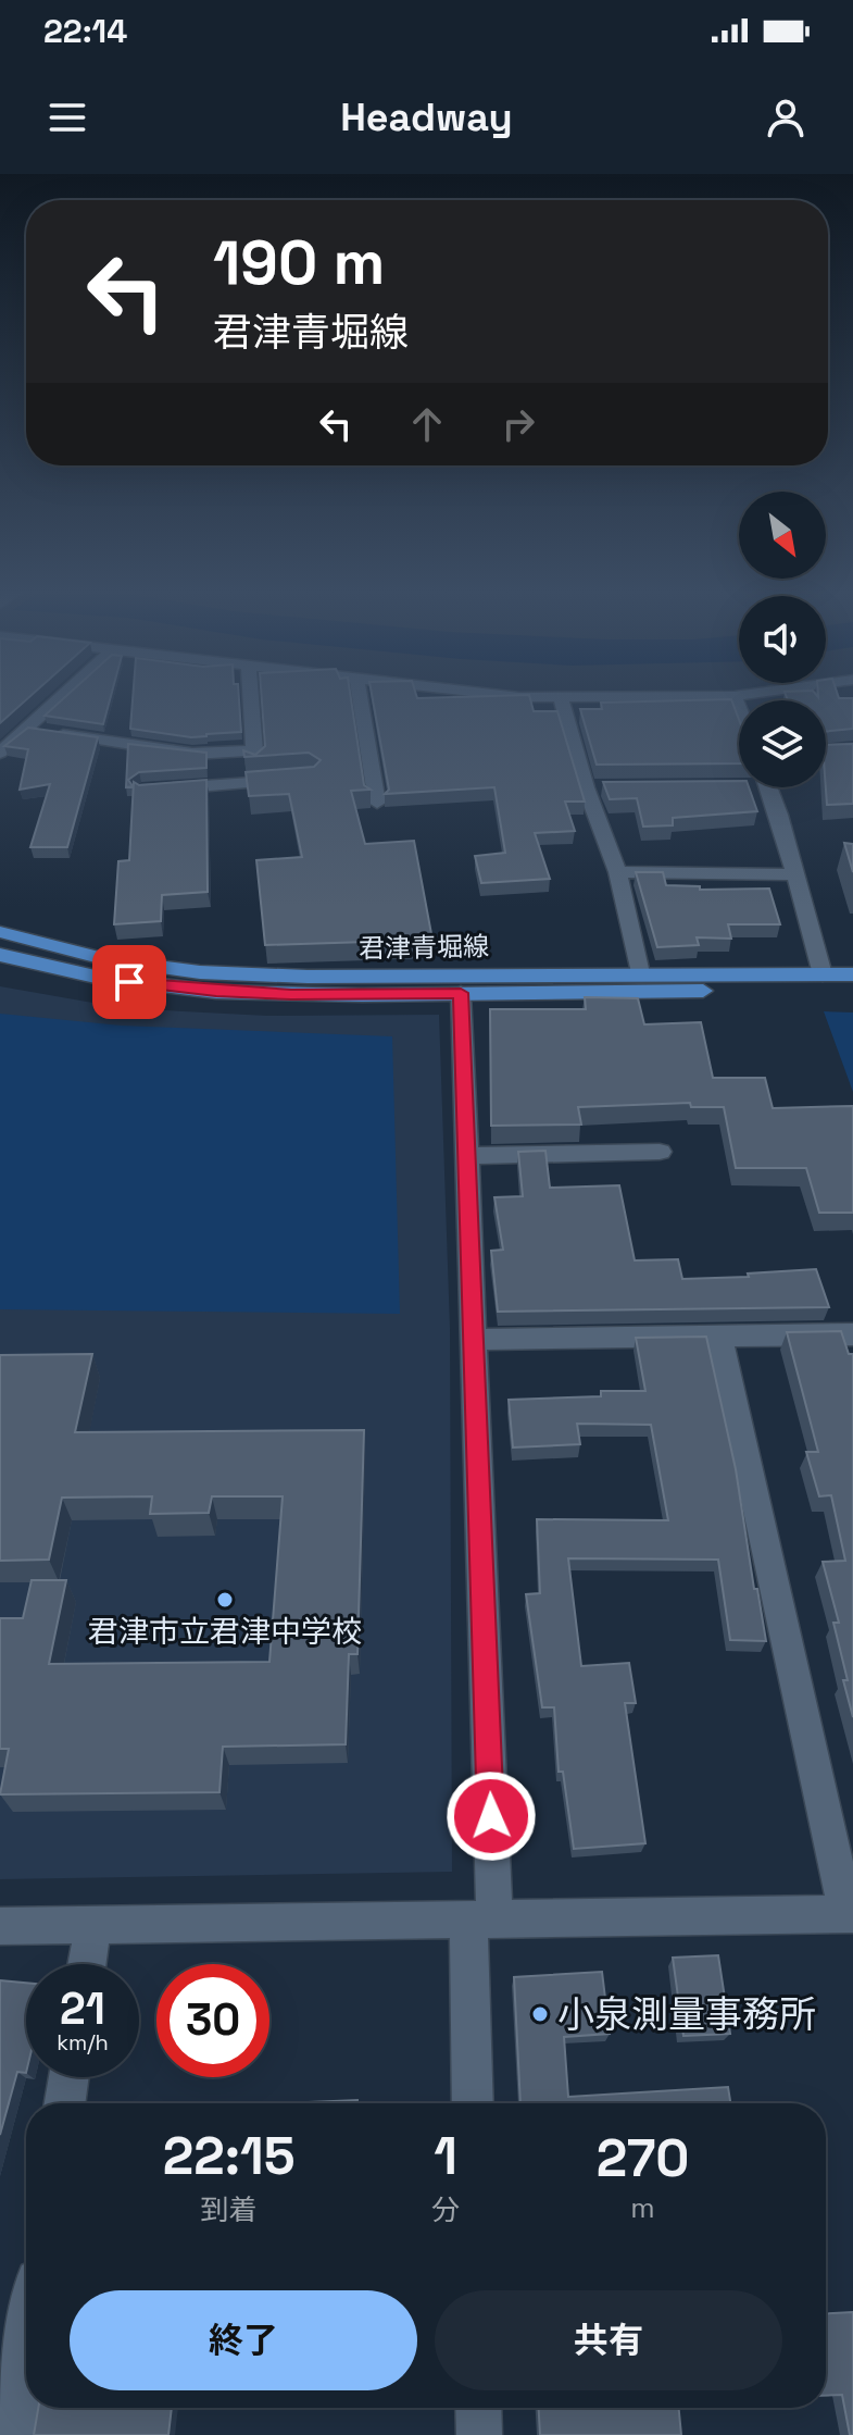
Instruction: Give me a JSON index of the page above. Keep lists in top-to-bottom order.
{
  "streets": {
    "main road": ["君津青堀線"]
  },
  "places": ["君津市立君津中学校", "小泉測量事務所"],
  "north": "bottom right",
  "page": {
    "status": "22:14",
    "header": "Headway",
    "turn": ["190 m", "君津青堀線"],
    "speed": "21 km/h",
    "limit": "30",
    "eta": [
      "22:15",
      "到着",
      "1",
      "分",
      "270",
      "m"
    ],
    "buttons": ["終了", "共有"]
  }
}
